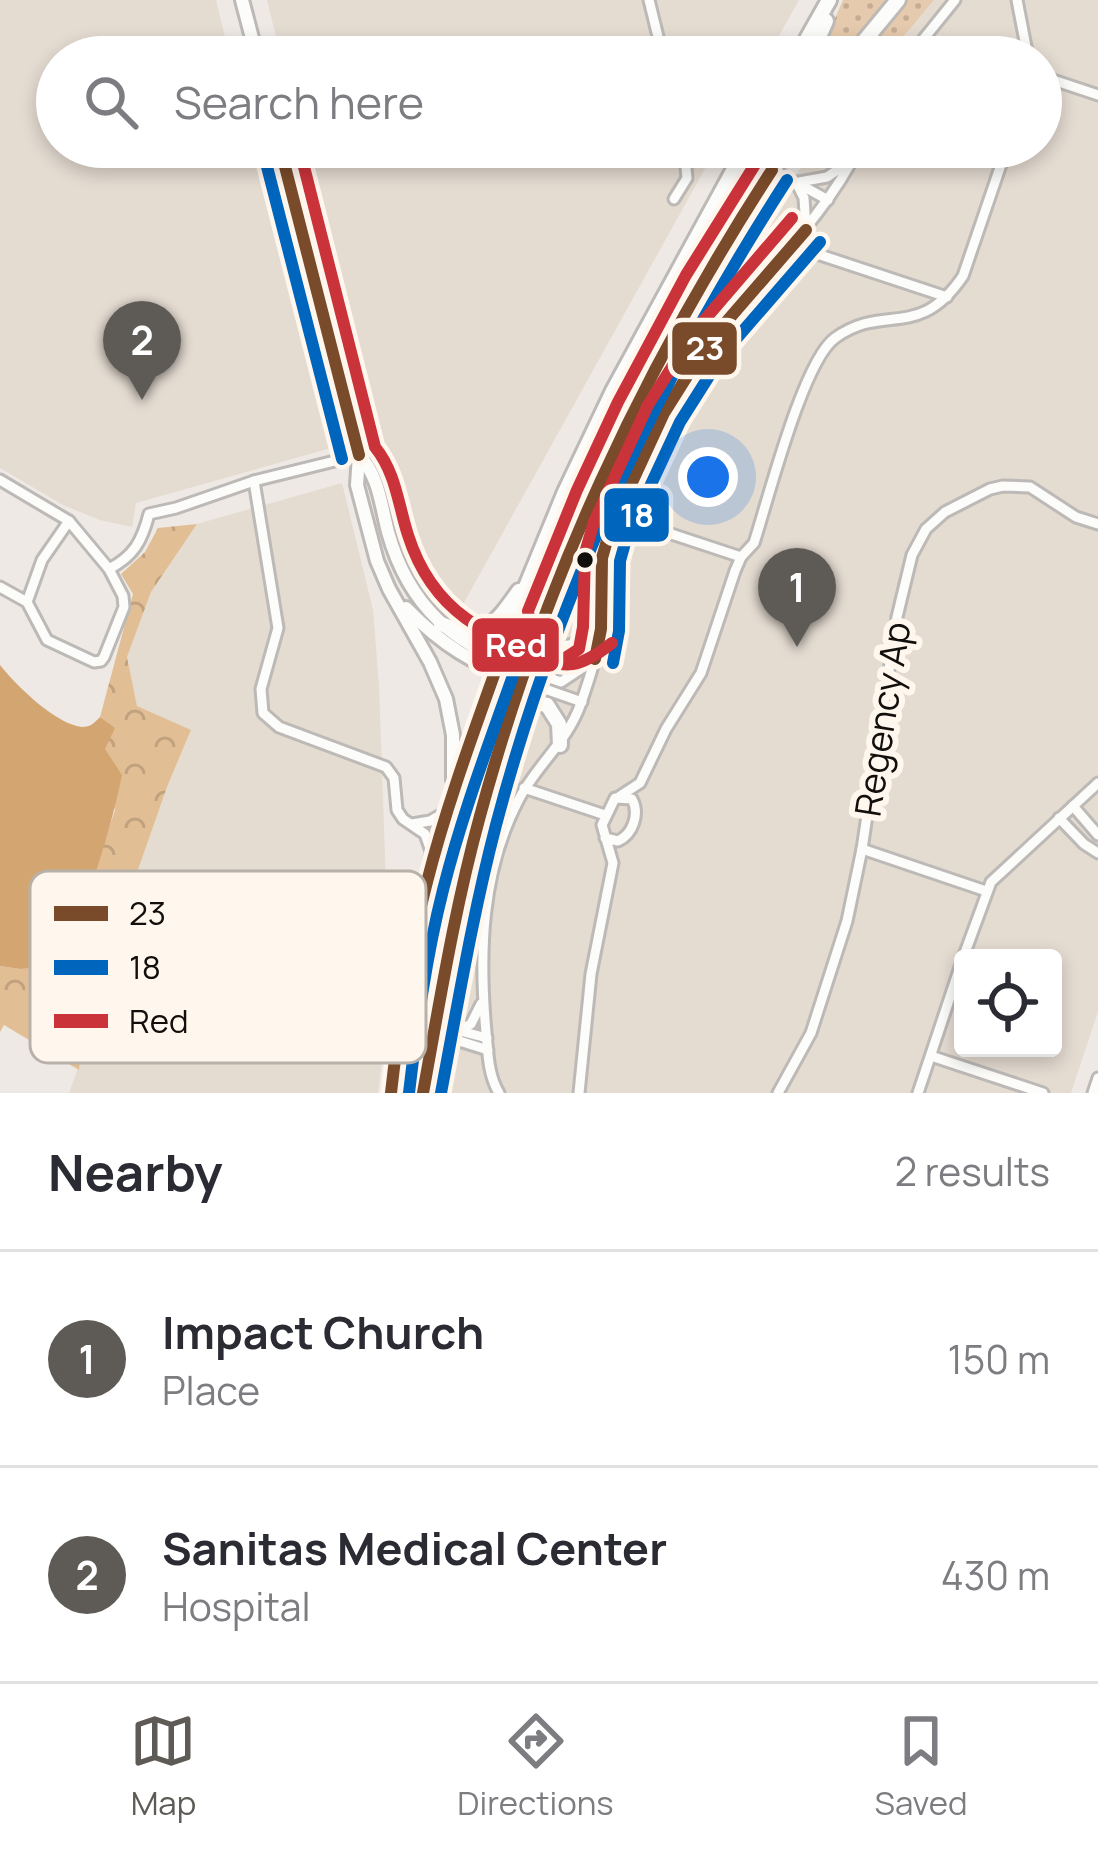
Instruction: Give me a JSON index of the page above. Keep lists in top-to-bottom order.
{
  "streets": {
    "street": ["Regency Ap"]
  },
  "lines": ["transit line 23", "transit line 18", "transit line Red"],
  "legend": ["23", "18", "Red"],
  "page": {
    "search": "Search here",
    "pins": ["2", "1"],
    "heading": ["Nearby", "2 results"],
    "list": [
      {
        "mark": "1",
        "name": "Impact Church",
        "note": "Place",
        "value": "150 m"
      },
      {
        "mark": "2",
        "name": "Sanitas Medical Center",
        "note": "Hospital",
        "value": "430 m"
      }
    ],
    "nav": ["Map", "Directions", "Saved"]
  }
}
